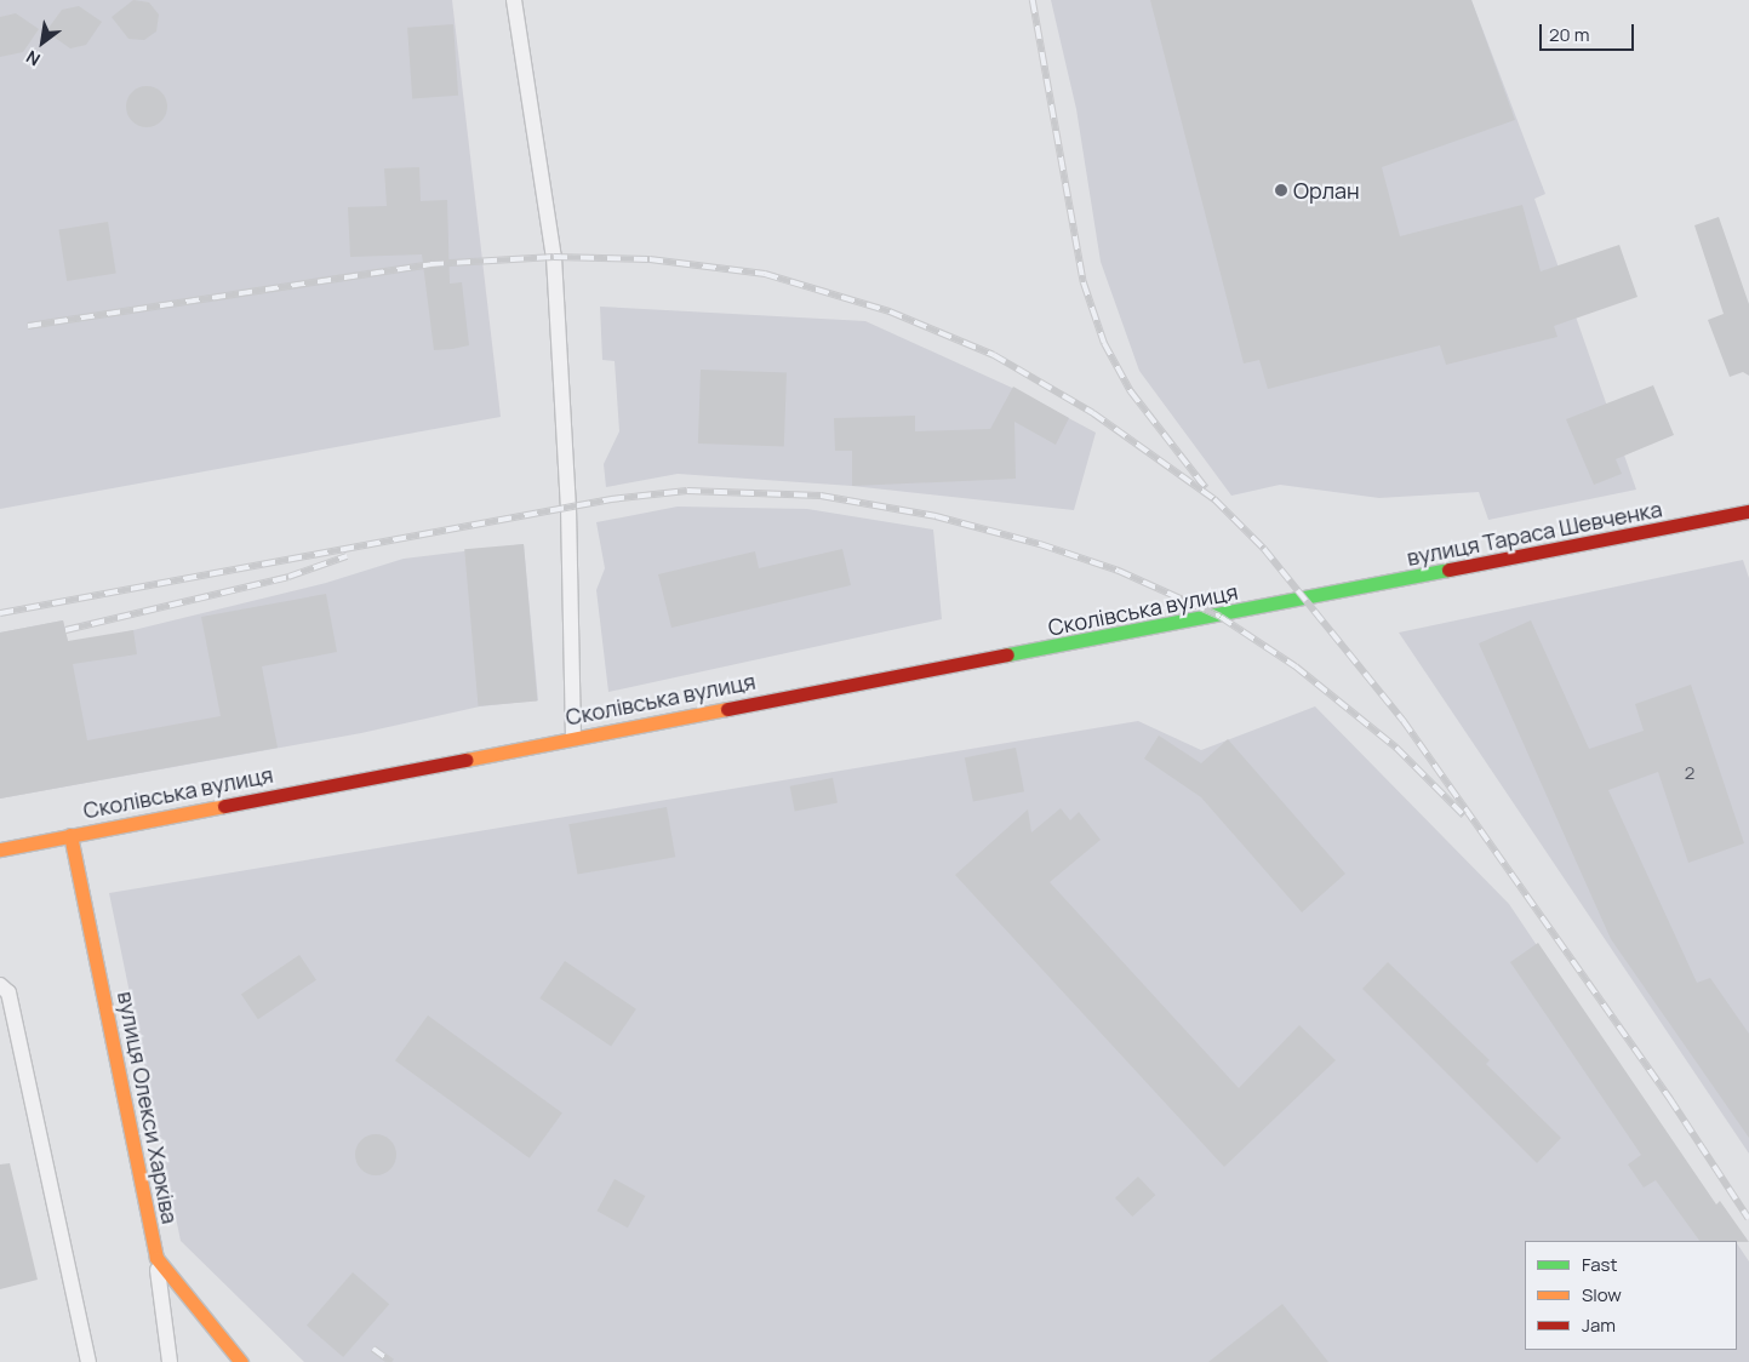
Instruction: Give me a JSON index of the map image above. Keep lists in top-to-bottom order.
{
  "streets": {
    "street": ["вулиця Тараса Шевченка", "Сколівська вулиця", "вулиця Олекси Харківа"]
  },
  "crossings": [
    ["вулиця Тараса Шевченка", "Сколівська вулиця"],
    ["Сколівська вулиця", "вулиця Олекси Харківа"]
  ],
  "places": ["Орлан"],
  "house_numbers": ["2"],
  "legend": ["Fast", "Slow", "Jam"],
  "scale_bar": "20 m",
  "north": "bottom left"
}
